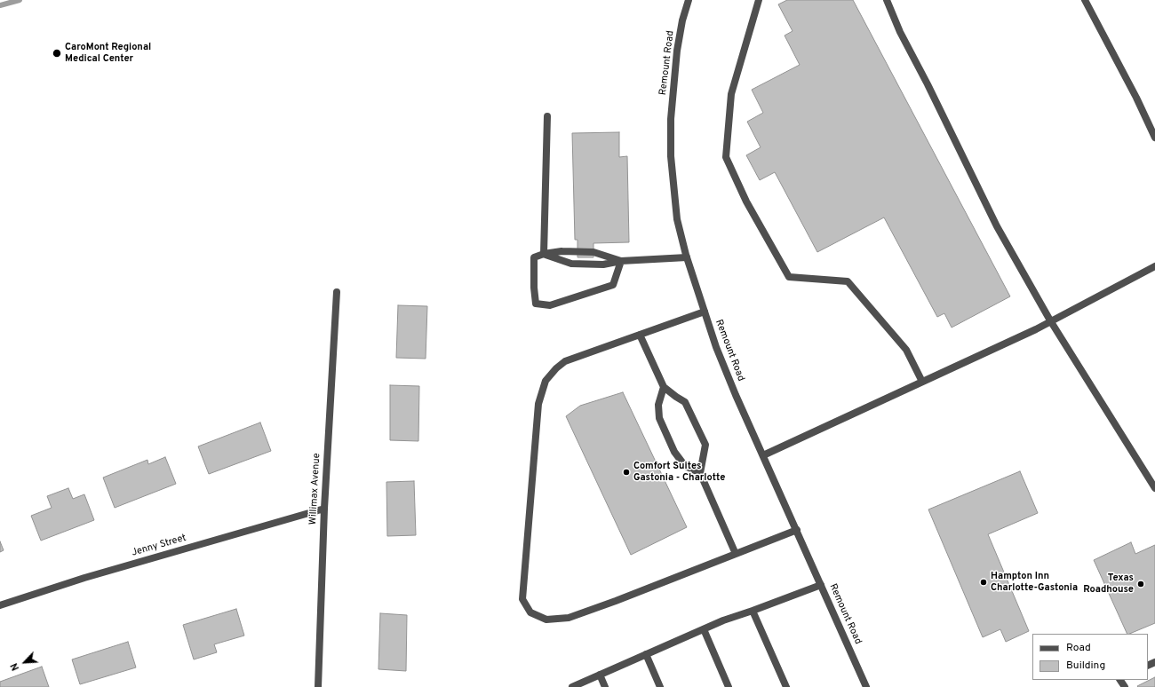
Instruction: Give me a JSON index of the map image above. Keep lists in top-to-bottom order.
{
  "streets": {
    "street": ["Remount Road", "Willimax Avenue", "Jenny Street"]
  },
  "crossings": [
    ["Willimax Avenue", "Jenny Street"]
  ],
  "places": [
    "CaroMont Regional Medical Center",
    "Comfort Suites Gastonia - Charlotte",
    "Hampton Inn Charlotte-Gastonia",
    "Texas Roadhouse"
  ],
  "legend": ["Road", "Building"],
  "north": "bottom left"
}
